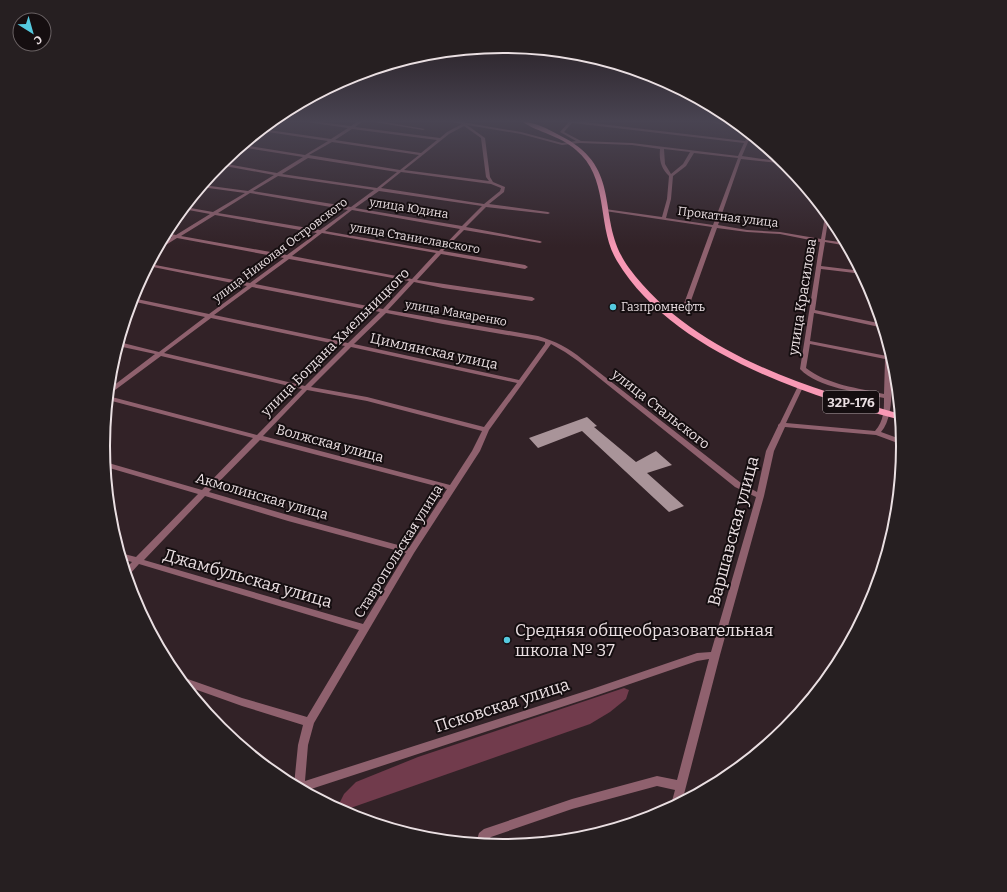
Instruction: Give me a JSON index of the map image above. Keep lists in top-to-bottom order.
{
  "streets": {
    "main road": ["32Р-176"],
    "street": [
      "улица Юдина",
      "Прокатная улица",
      "улица Станиславского",
      "улица Николая Островского",
      "улица Красилова",
      "улица Макаренко",
      "улица Богдана Хмельницкого",
      "Цимлянская улица",
      "улица Стальского",
      "Волжская улица",
      "Акмолинская улица",
      "Варшавская улица",
      "Ставропольская улица",
      "Джамбульская улица",
      "Псковская улица"
    ]
  },
  "crossings": [
    ["улица Юдина", "улица Николая Островского"],
    ["улица Юдина", "улица Богдана Хмельницкого"],
    ["Прокатная улица", "улица Красилова"],
    ["Прокатная улица", "32Р-176"],
    ["улица Станиславского", "улица Николая Островского"],
    ["улица Станиславского", "улица Богдана Хмельницкого"],
    ["улица Николая Островского", "улица Макаренко"],
    ["улица Николая Островского", "Цимлянская улица"],
    ["улица Макаренко", "улица Богдана Хмельницкого"],
    ["улица Макаренко", "улица Стальского"],
    ["улица Макаренко", "Ставропольская улица"],
    ["улица Богдана Хмельницкого", "Цимлянская улица"],
    ["улица Богдана Хмельницкого", "Волжская улица"],
    ["улица Богдана Хмельницкого", "Акмолинская улица"],
    ["улица Богдана Хмельницкого", "Джамбульская улица"],
    ["Цимлянская улица", "Ставропольская улица"],
    ["32Р-176", "Варшавская улица"],
    ["улица Стальского", "Варшавская улица"],
    ["улица Стальского", "Ставропольская улица"],
    ["Волжская улица", "Ставропольская улица"],
    ["Акмолинская улица", "Ставропольская улица"],
    ["Варшавская улица", "Псковская улица"],
    ["Ставропольская улица", "Джамбульская улица"]
  ],
  "places": ["Газпромнефть", "Средняя общеобразовательная школа № 37"],
  "north": "bottom right"
}
